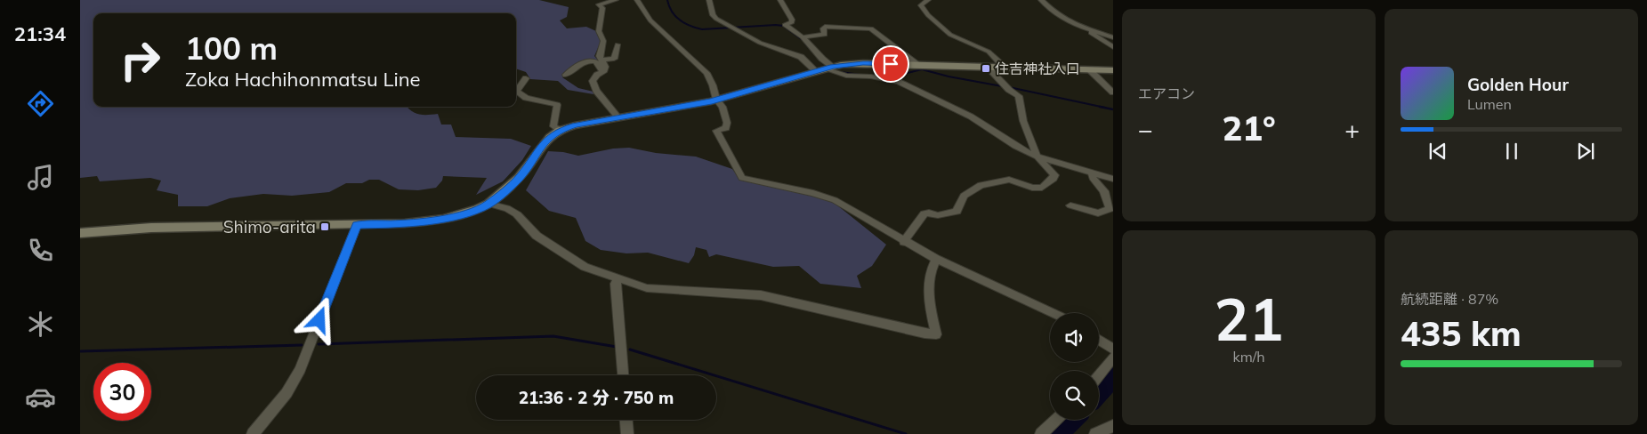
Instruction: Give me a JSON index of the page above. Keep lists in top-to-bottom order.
{
  "places": {
    "transit": ["住吉神社入口", "Shimo-arita"]
  },
  "page": {
    "tabs": "21:34",
    "tile": [
      "エアコン",
      ["21", "km/h"],
      ["航続距離 · 87%", "435 km"]
    ],
    "turn": ["100 m", "Zoka Hachihonmatsu Line"],
    "song": ["Golden Hour", "Lumen"],
    "heat": ["−", "21°", "+"],
    "limit": "30",
    "trip": "21:36 · 2 分 · 750 m"
  }
}
